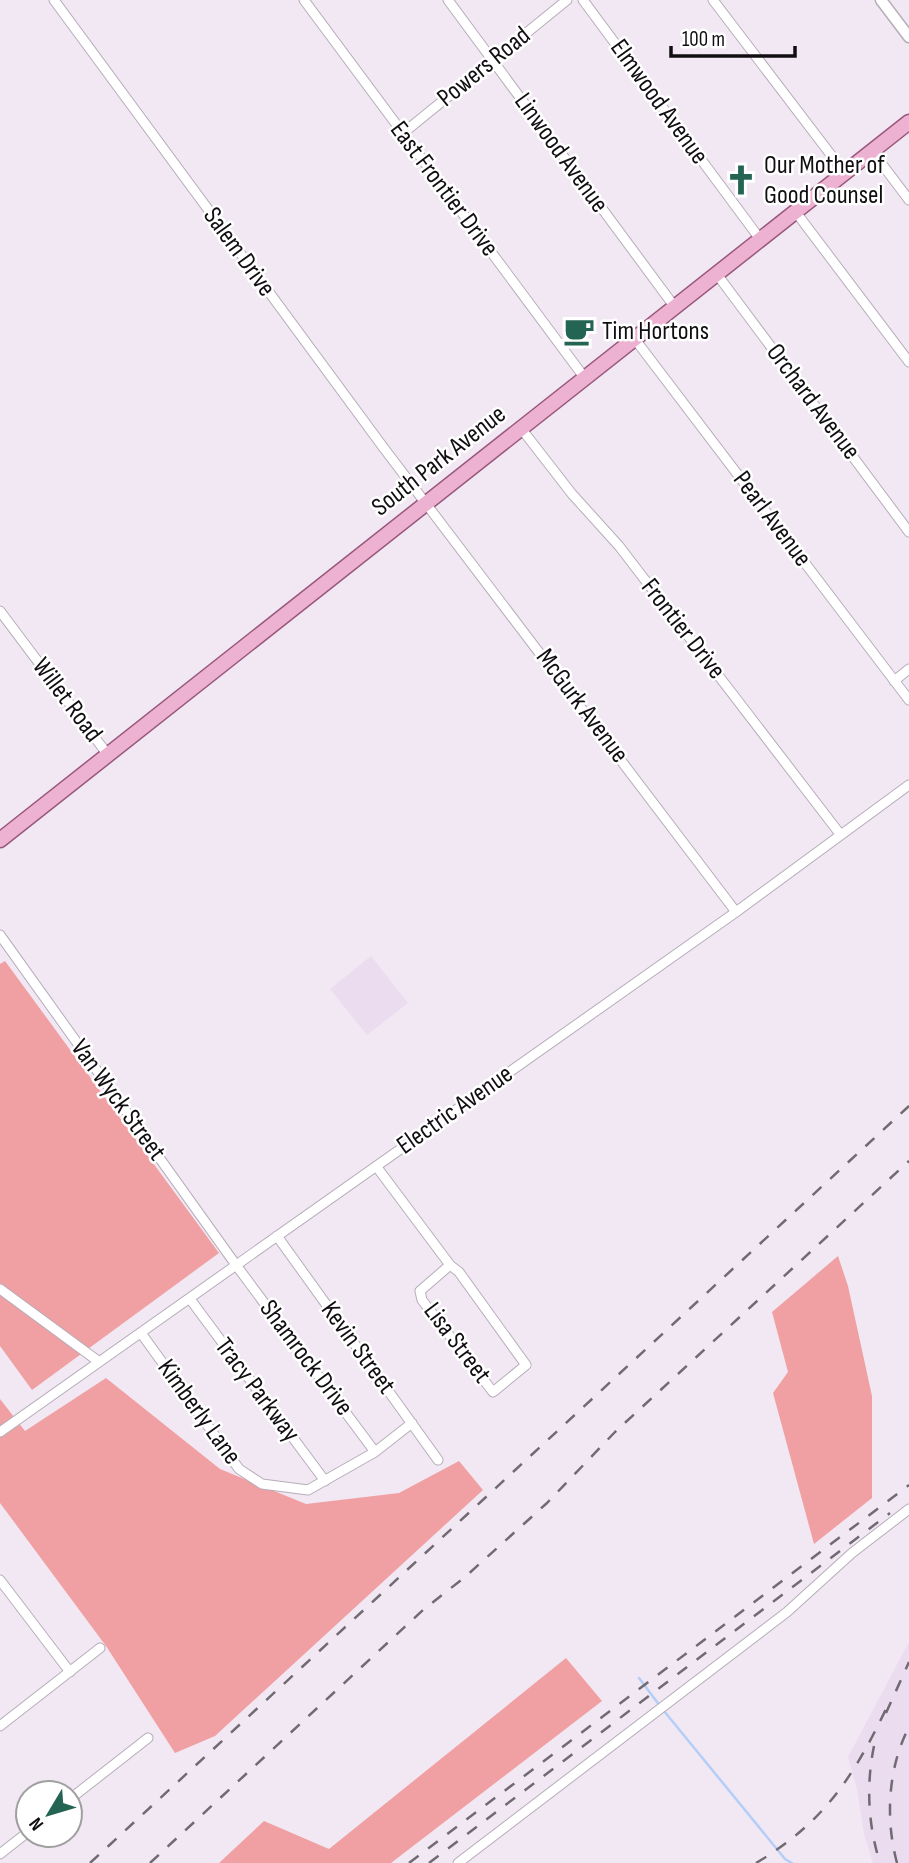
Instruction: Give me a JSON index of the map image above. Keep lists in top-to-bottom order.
{
  "streets": {
    "main road": ["South Park Avenue"],
    "street": [
      "Powers Road",
      "Elmwood Avenue",
      "Linwood Avenue",
      "East Frontier Drive",
      "Salem Drive",
      "Orchard Avenue",
      "Pearl Avenue",
      "Frontier Drive",
      "Willet Road",
      "McGurk Avenue",
      "Van Wyck Street",
      "Electric Avenue",
      "Lisa Street",
      "Kevin Street",
      "Shamrock Drive",
      "Tracy Parkway",
      "Kimberly Lane"
    ]
  },
  "crossings": [
    ["Powers Road", "Linwood Avenue"],
    ["Powers Road", "East Frontier Drive"],
    ["Elmwood Avenue", "South Park Avenue"],
    ["Linwood Avenue", "South Park Avenue"],
    ["East Frontier Drive", "South Park Avenue"],
    ["Salem Drive", "South Park Avenue"],
    ["Salem Drive", "McGurk Avenue"],
    ["Orchard Avenue", "South Park Avenue"],
    ["South Park Avenue", "Pearl Avenue"],
    ["South Park Avenue", "Frontier Drive"],
    ["South Park Avenue", "Willet Road"],
    ["South Park Avenue", "McGurk Avenue"],
    ["Frontier Drive", "Electric Avenue"],
    ["McGurk Avenue", "Electric Avenue"],
    ["Van Wyck Street", "Electric Avenue"],
    ["Van Wyck Street", "Shamrock Drive"],
    ["Electric Avenue", "Kevin Street"],
    ["Electric Avenue", "Shamrock Drive"],
    ["Electric Avenue", "Tracy Parkway"],
    ["Electric Avenue", "Kimberly Lane"],
    ["Kevin Street", "Kimberly Lane"],
    ["Shamrock Drive", "Kimberly Lane"],
    ["Tracy Parkway", "Kimberly Lane"]
  ],
  "places": {
    "church": ["Our Mother of Good Counsel"],
    "cafe": ["Tim Hortons"]
  },
  "scale_bar": "100 m",
  "north": "bottom left"
}
